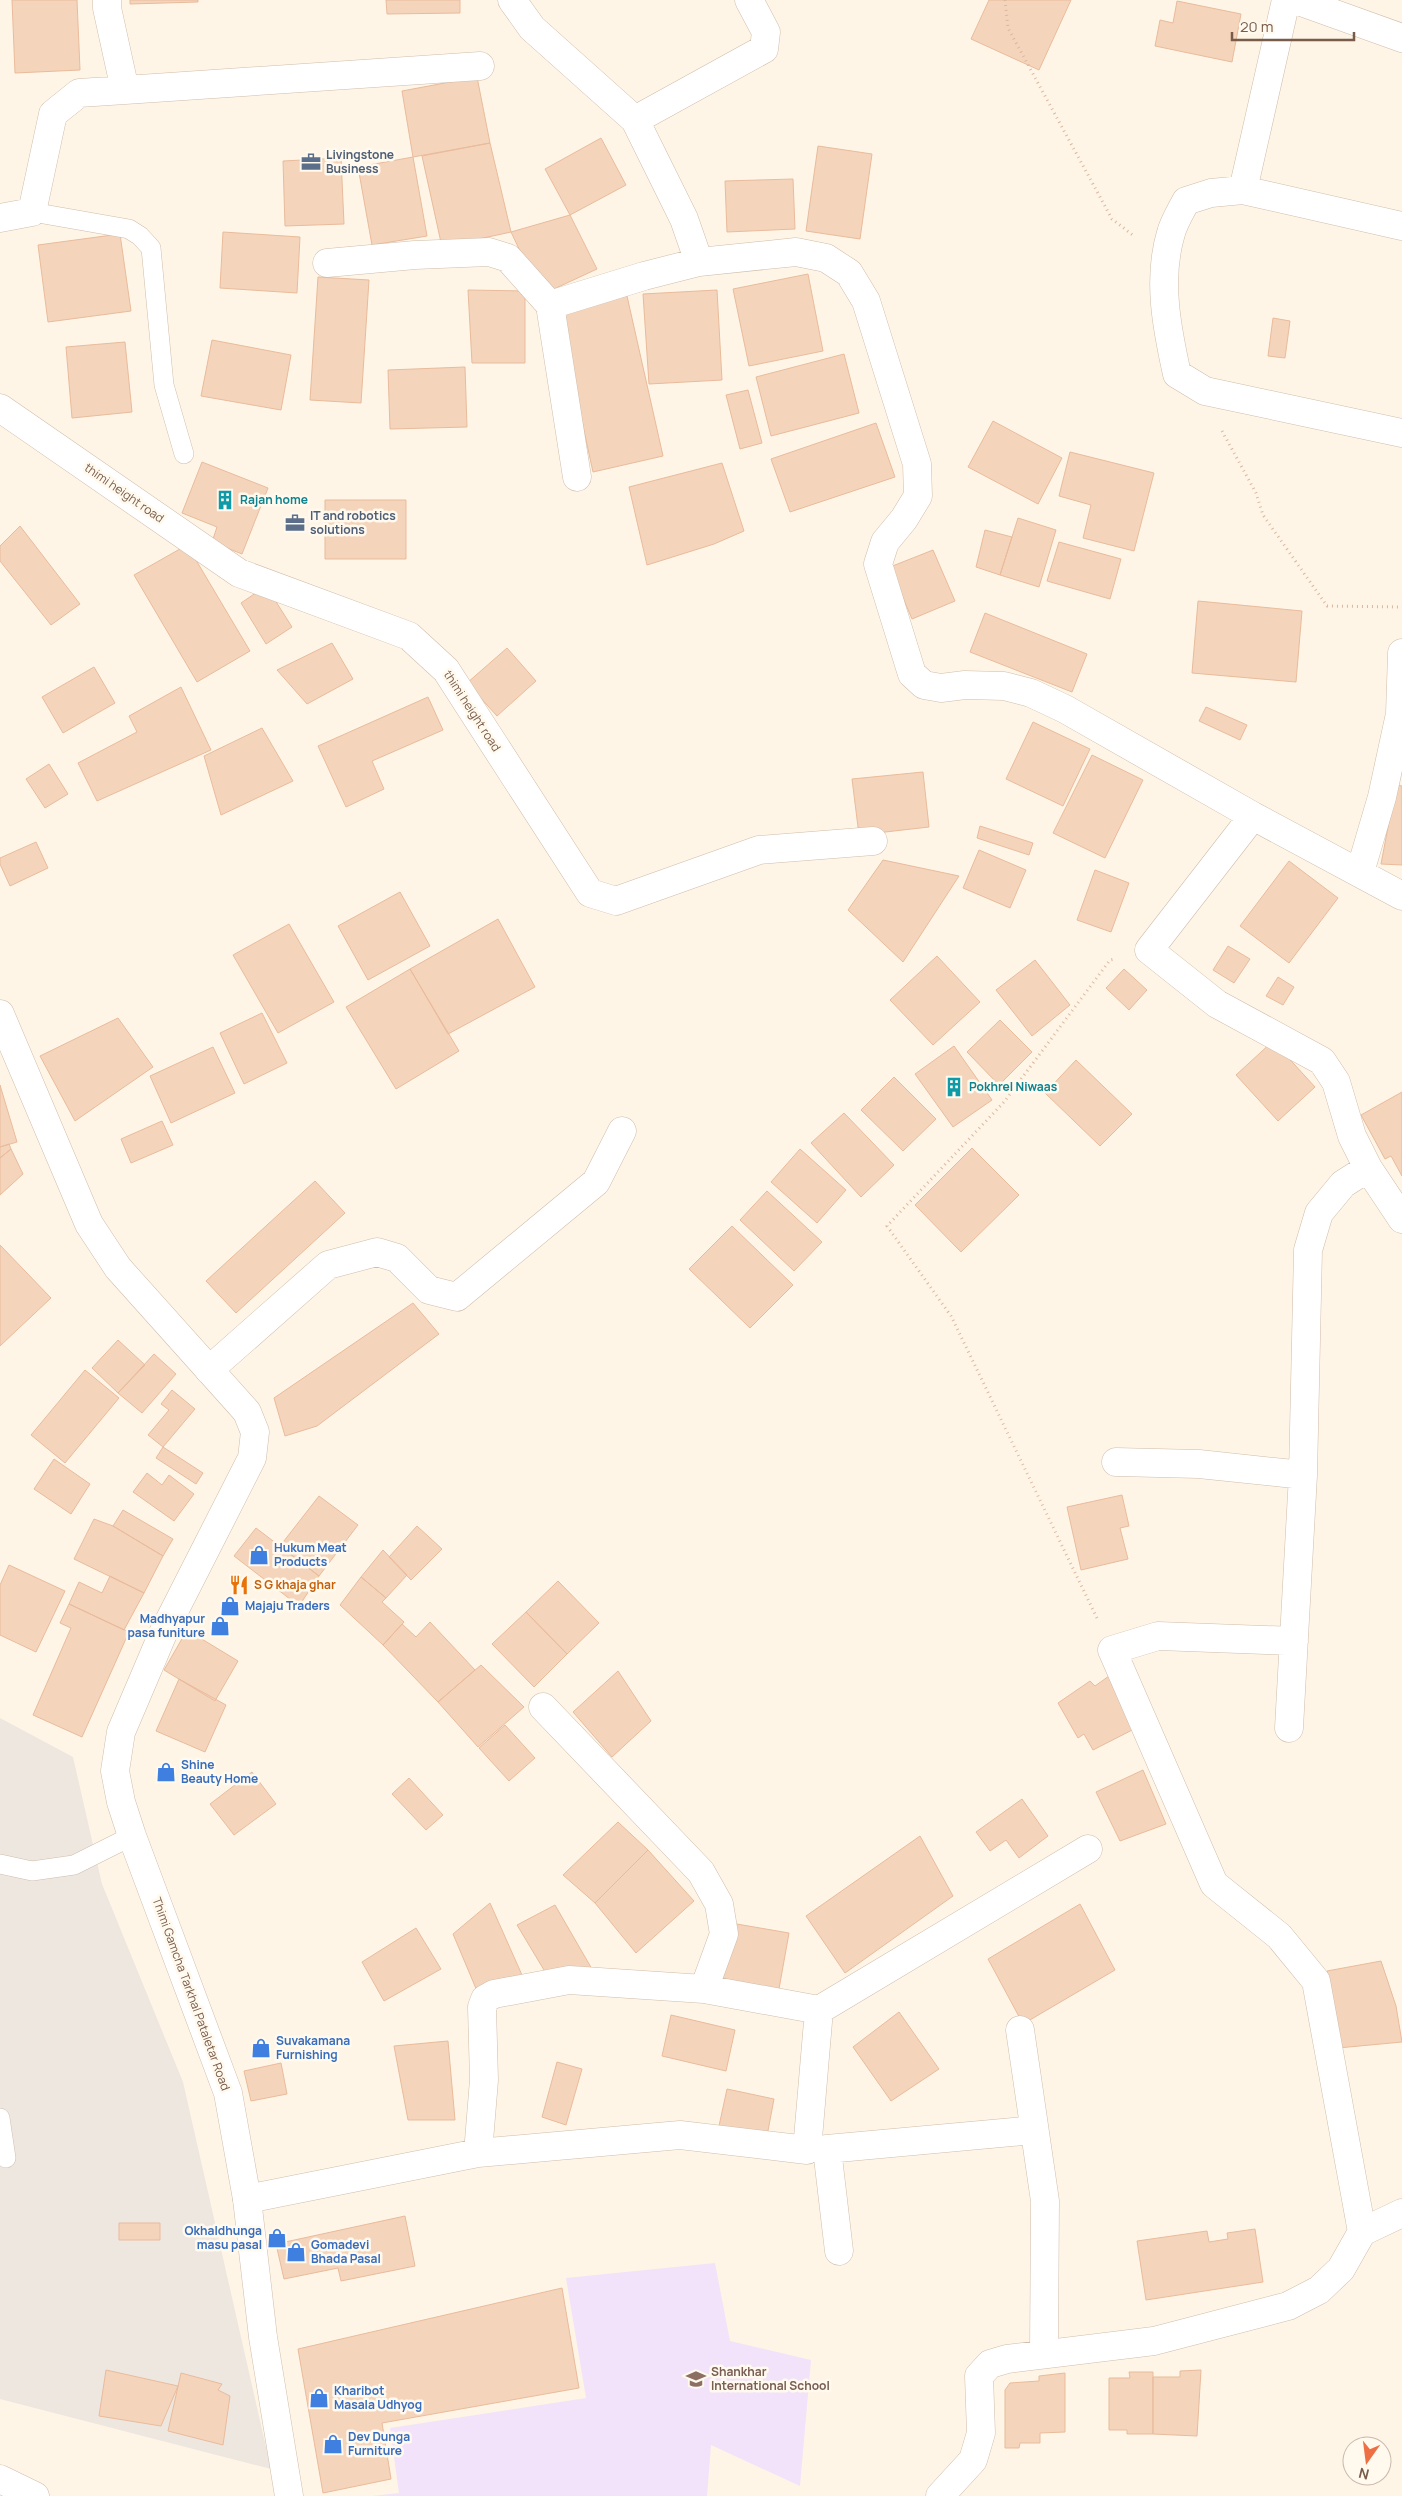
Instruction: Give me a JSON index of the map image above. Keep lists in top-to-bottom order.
{
  "streets": {
    "street": ["thimi height road", "Thimi Gamcha Tarkhal Pataletar Road"]
  },
  "places": {
    "office": ["Livingstone Business", "IT and robotics solutions"],
    "building": ["Rajan home", "Pokhrel Niwaas"],
    "shop": [
      "Hukum Meat Products",
      "Majaju Traders",
      "Madhyapur pasa funiture",
      "Shine Beauty Home",
      "Suvakamana Furnishing",
      "Okhaldhunga masu pasal",
      "Gomadevi Bhada Pasal",
      "Kharibot Masala Udhyog",
      "Dev Dunga Furniture"
    ],
    "restaurant": ["S G khaja ghar"],
    "school or university": ["Shankhar International School"]
  },
  "scale_bar": "20 m",
  "north": "bottom"
}
